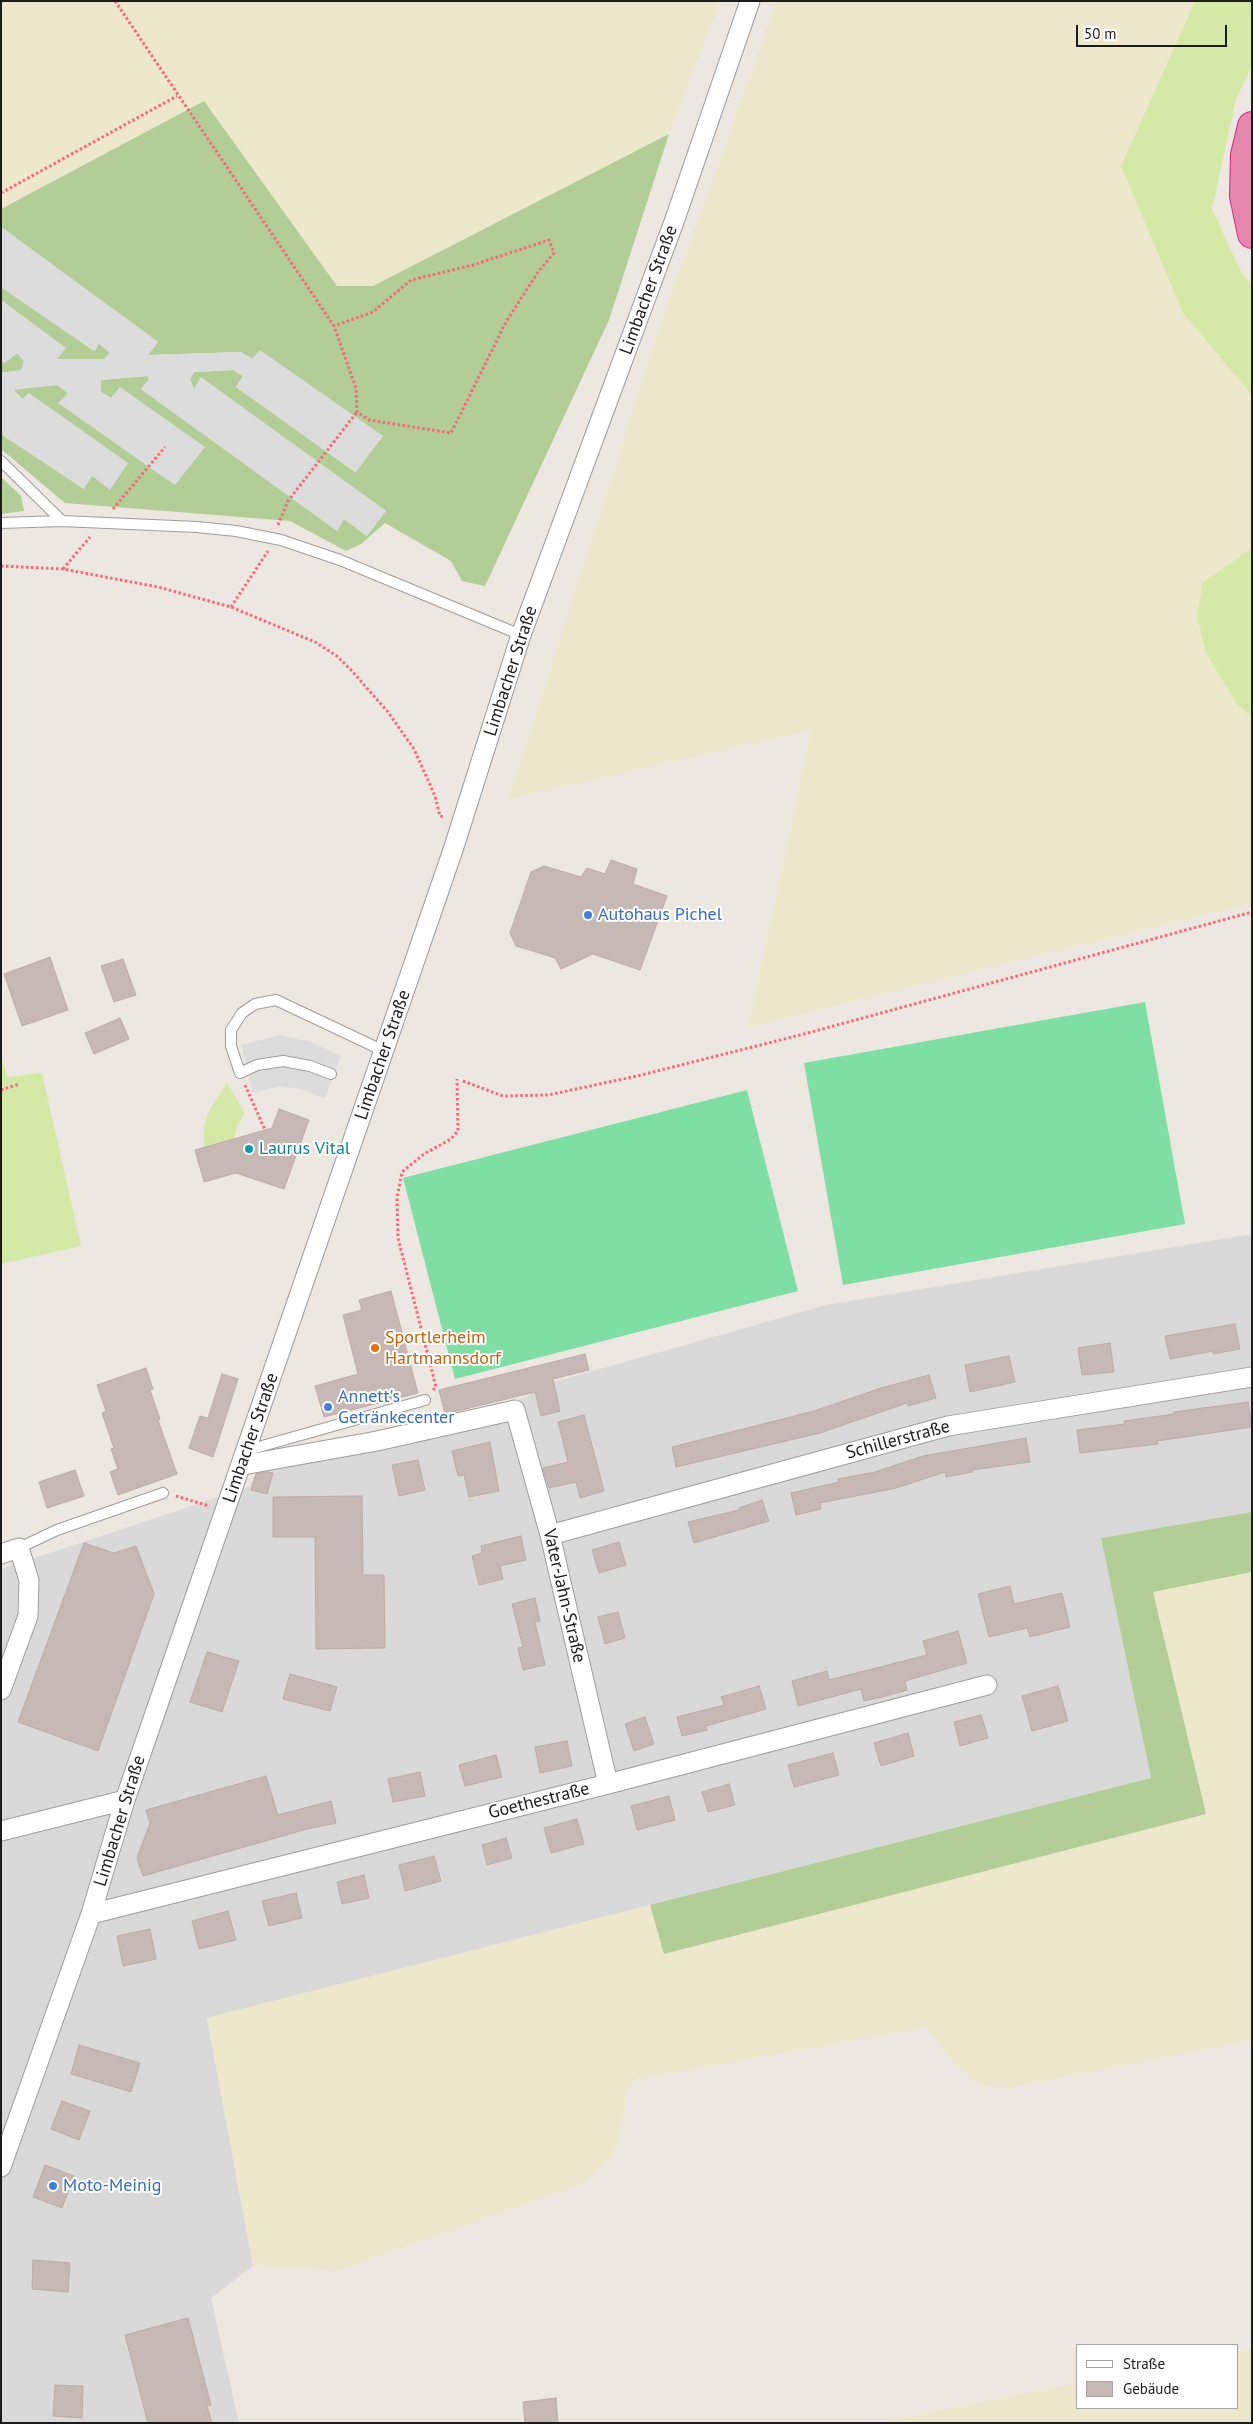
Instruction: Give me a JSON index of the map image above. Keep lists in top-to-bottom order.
{
  "streets": {
    "street": [
      "Limbacher Straße",
      "Schillerstraße",
      "Vater-Jahn-Straße",
      "Goethestraße"
    ]
  },
  "crossings": [
    ["Limbacher Straße", "Vater-Jahn-Straße"],
    ["Limbacher Straße", "Goethestraße"],
    ["Schillerstraße", "Vater-Jahn-Straße"],
    ["Vater-Jahn-Straße", "Goethestraße"]
  ],
  "places": [
    "Autohaus Pichel",
    "Laurus Vital",
    "Sportlerheim Hartmannsdorf",
    "Annett's Getränkecenter",
    "Moto-Meinig"
  ],
  "legend": ["Straße", "Gebäude"],
  "scale_bar": "50 m"
}
